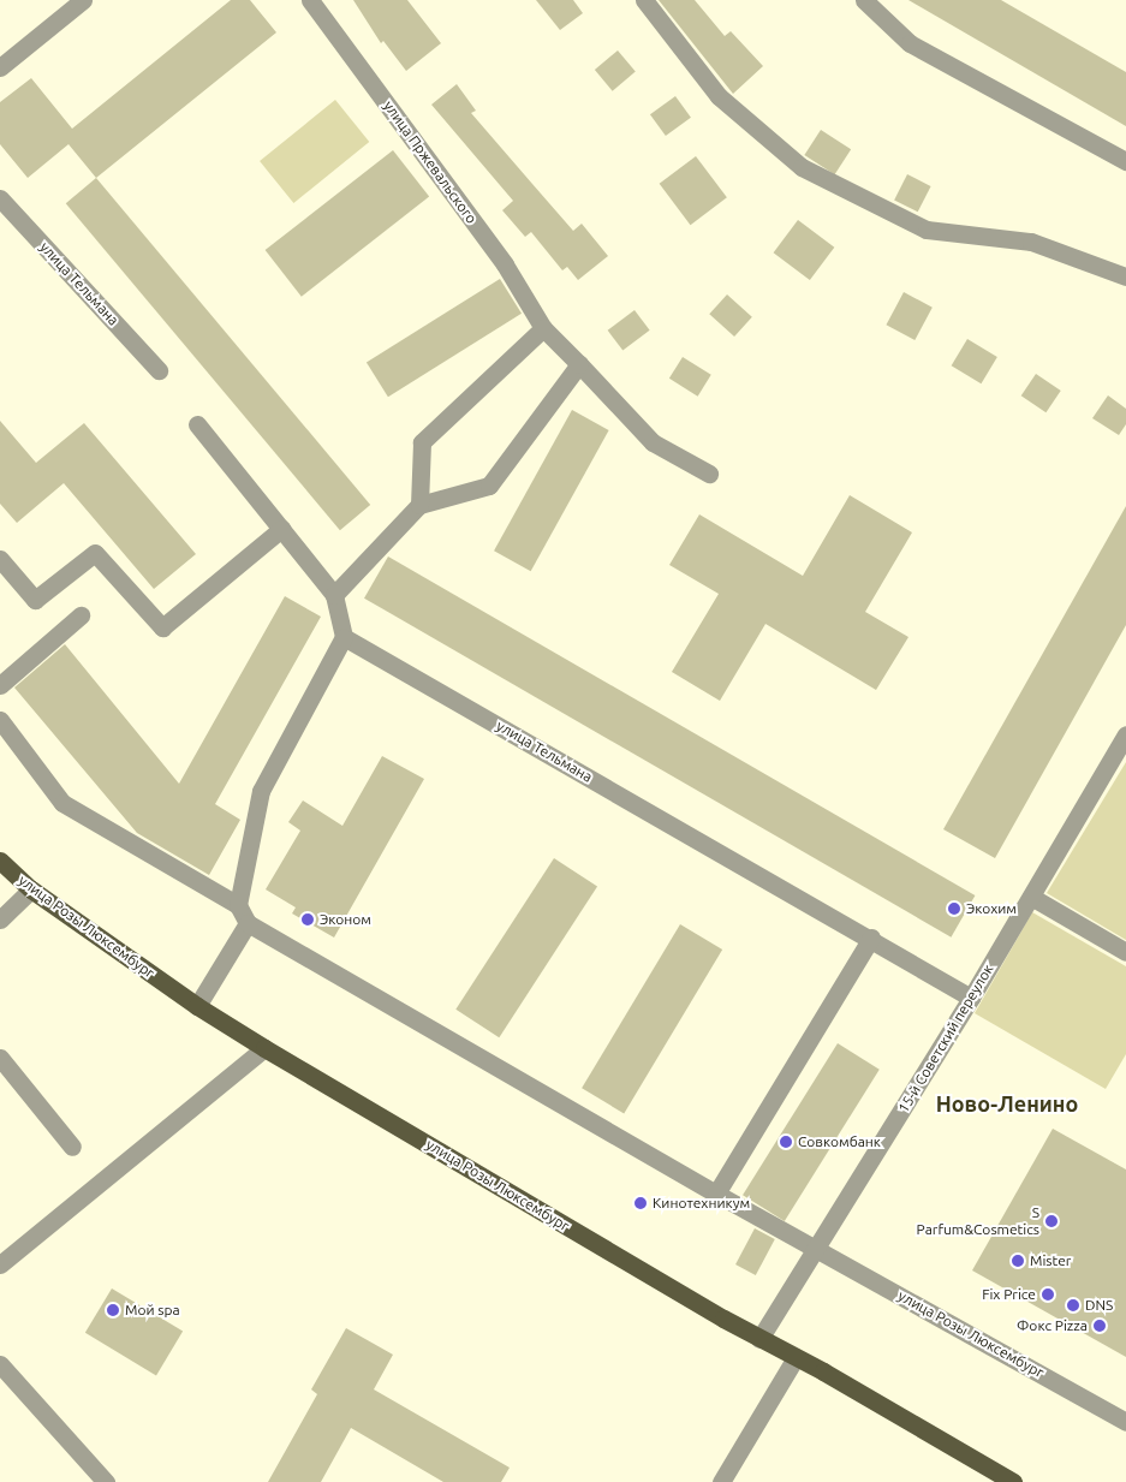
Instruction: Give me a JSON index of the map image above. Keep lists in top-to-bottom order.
{
  "streets": {
    "main road": ["улица Розы Люксембург"],
    "street": ["улица Пржевальского", "улица Тельмана", "15-й Советский переулок"]
  },
  "crossings": [
    ["улица Тельмана", "15-й Советский переулок"],
    ["улица Розы Люксембург", "15-й Советский переулок"]
  ],
  "districts": ["Ново-Ленино"],
  "places": [
    "Экохим",
    "Эконом",
    "Совкомбанк",
    "Кинотехникум",
    "S Parfum&Cosmetics",
    "Mister",
    "Fix Price",
    "DNS",
    "Мой spa",
    "Фокс Pizza"
  ]
}
